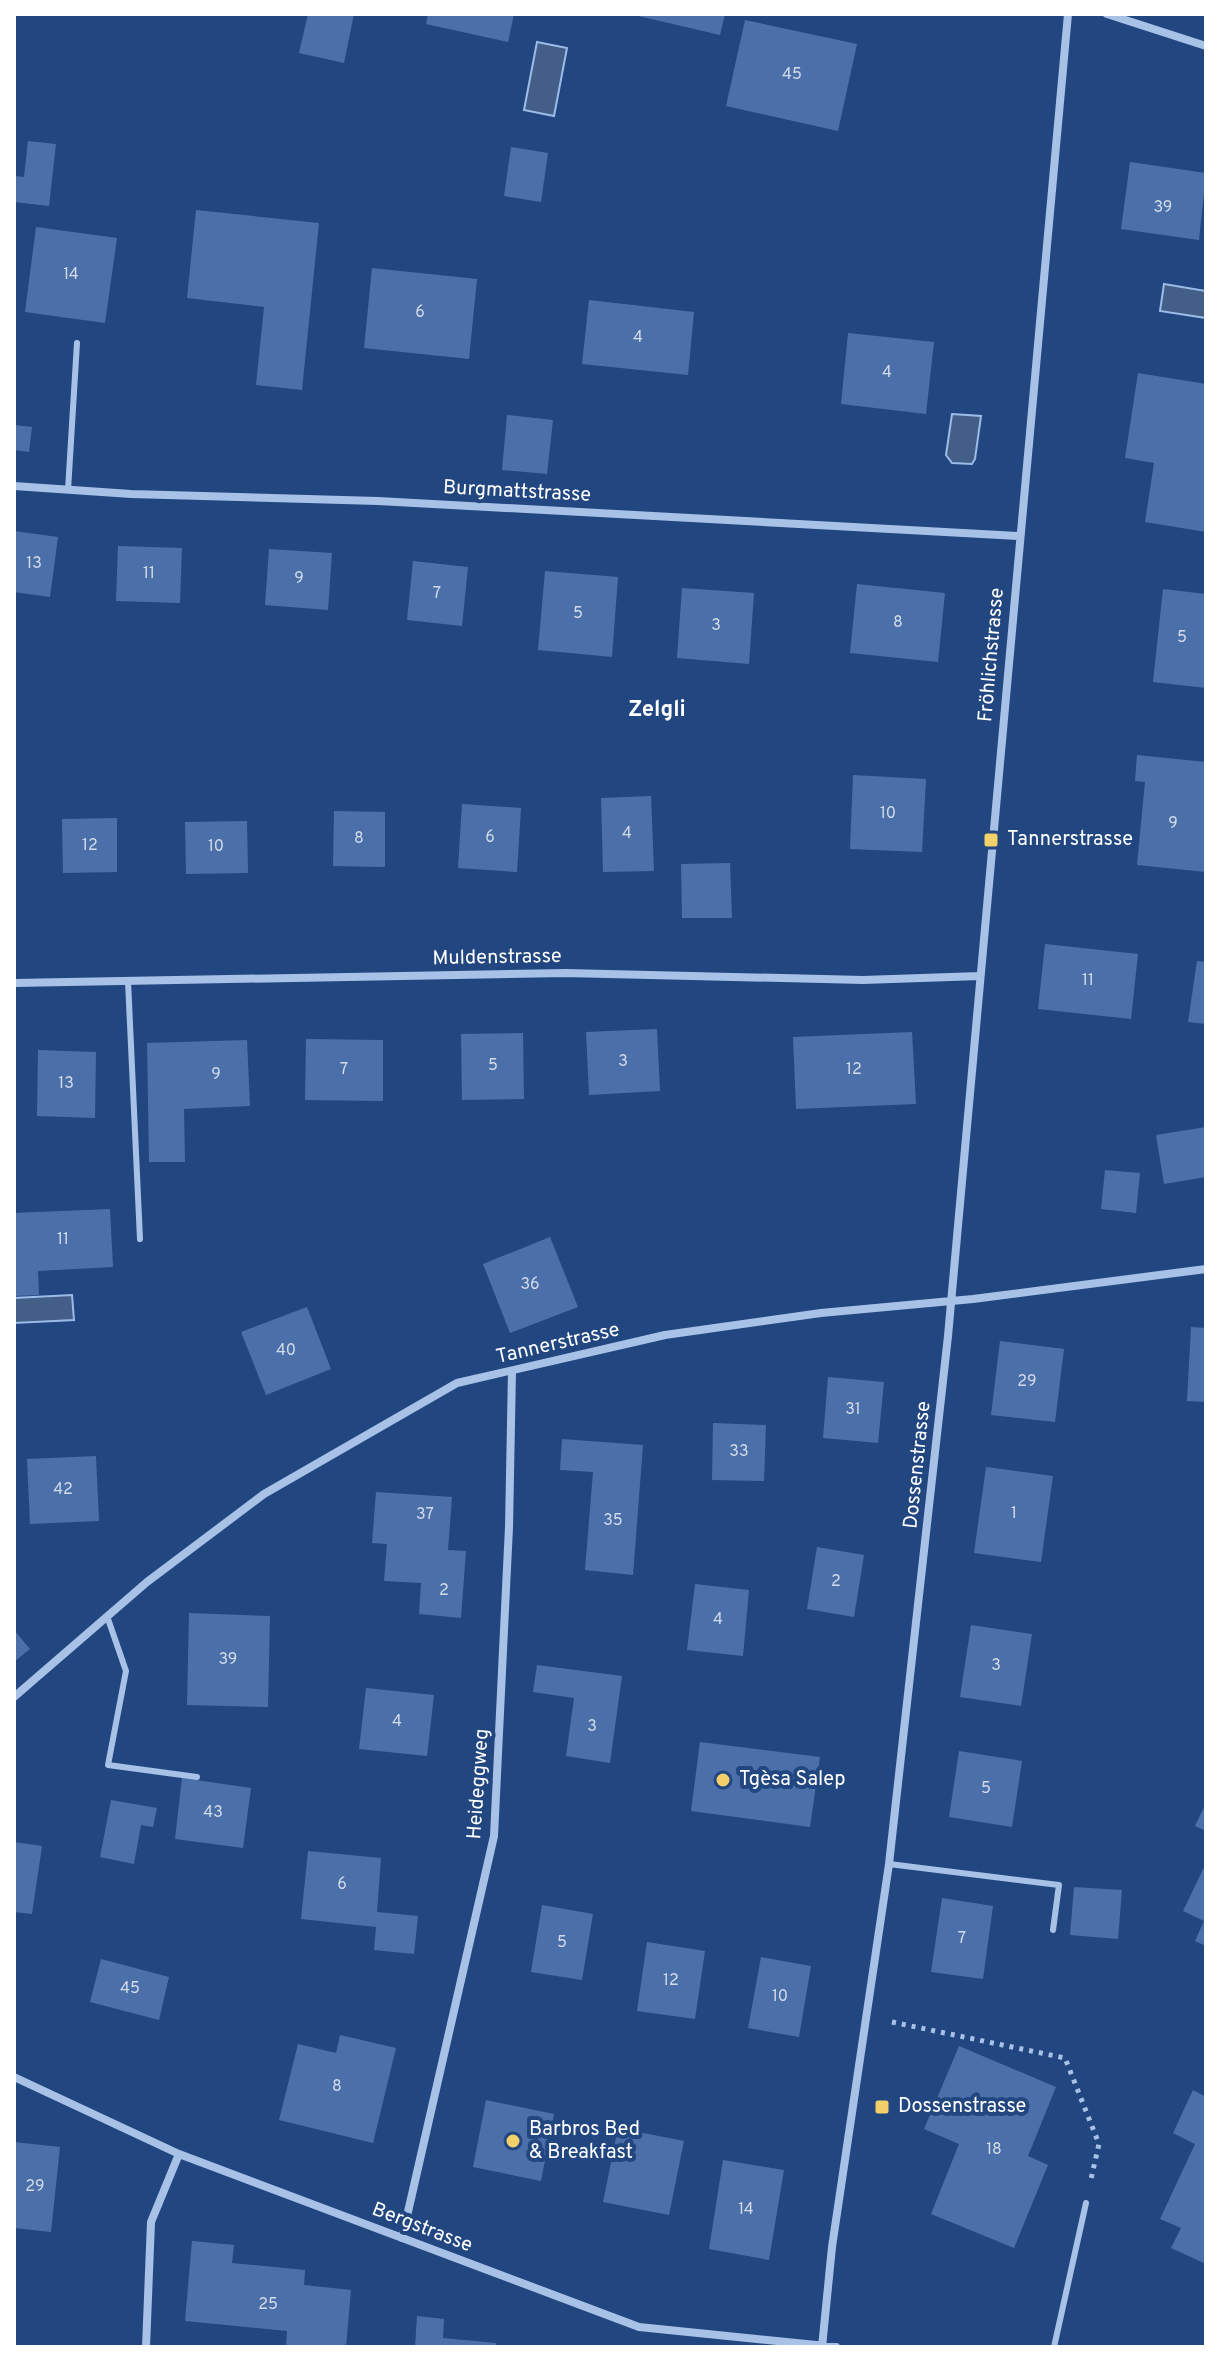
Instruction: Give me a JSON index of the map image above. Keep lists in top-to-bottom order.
{
  "streets": {
    "street": [
      "Burgmattstrasse",
      "Fröhlichstrasse",
      "Muldenstrasse",
      "Tannerstrasse",
      "Dossenstrasse",
      "Heideggweg",
      "Bergstrasse"
    ]
  },
  "crossings": [
    ["Burgmattstrasse", "Fröhlichstrasse"],
    ["Fröhlichstrasse", "Muldenstrasse"],
    ["Fröhlichstrasse", "Tannerstrasse"],
    ["Fröhlichstrasse", "Dossenstrasse"],
    ["Tannerstrasse", "Dossenstrasse"],
    ["Tannerstrasse", "Heideggweg"],
    ["Dossenstrasse", "Bergstrasse"],
    ["Heideggweg", "Bergstrasse"]
  ],
  "districts": ["Zelgli"],
  "places": {
    "transit": ["Tannerstrasse", "Dossenstrasse"],
    "other": ["Tgèsa Salep", "Barbros Bed & Breakfast"]
  },
  "house_numbers": [
    "45",
    "39",
    "14",
    "6",
    "4",
    "4",
    "13",
    "11",
    "9",
    "7",
    "5",
    "8",
    "3",
    "5",
    "10",
    "9",
    "4",
    "6",
    "8",
    "12",
    "10",
    "11",
    "3",
    "5",
    "7",
    "12",
    "9",
    "13",
    "11",
    "36",
    "40",
    "29",
    "31",
    "33",
    "42",
    "1",
    "37",
    "35",
    "2",
    "2",
    "4",
    "39",
    "3",
    "4",
    "3",
    "5",
    "43",
    "6",
    "7",
    "5",
    "12",
    "45",
    "10",
    "8",
    "18",
    "29",
    "14",
    "25"
  ]
}
